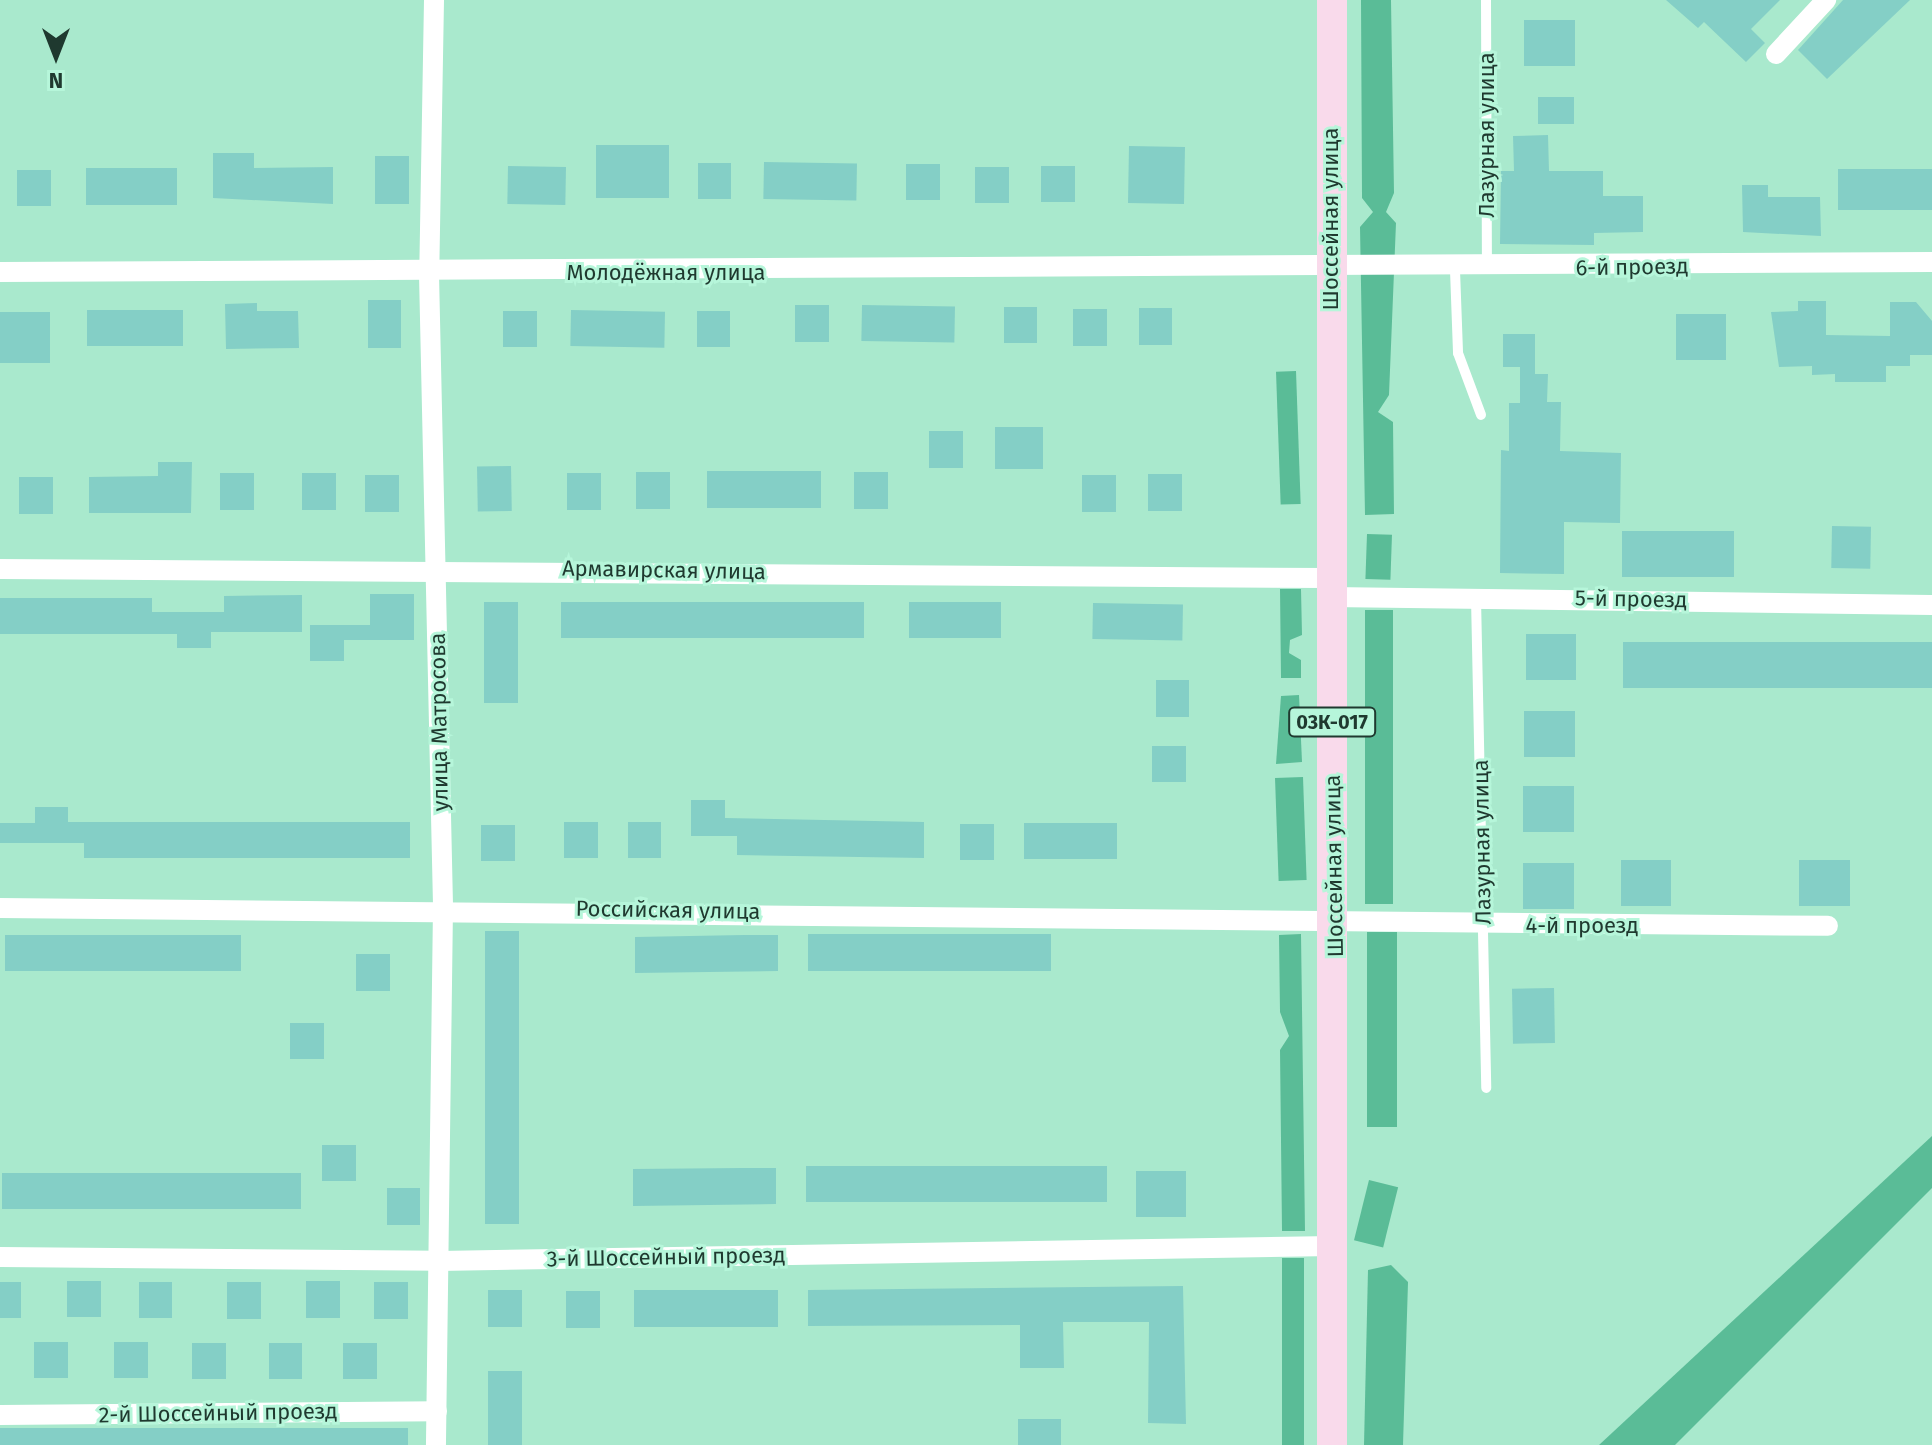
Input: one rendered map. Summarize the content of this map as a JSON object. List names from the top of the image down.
{
  "streets": {
    "main road": ["Шоссейная улица", "03К-017"],
    "street": [
      "6-й проезд",
      "Молодёжная улица",
      "Армавирская улица",
      "5-й проезд",
      "улица Матросова",
      "Российская улица",
      "4-й проезд",
      "3-й Шоссейный проезд",
      "2-й Шоссейный проезд"
    ],
    "lane": ["Лазурная улица"]
  },
  "crossings": [
    ["Лазурная улица", "6-й проезд"],
    ["Лазурная улица", "5-й проезд"],
    ["Лазурная улица", "4-й проезд"],
    ["Шоссейная улица", "6-й проезд"],
    ["Шоссейная улица", "Молодёжная улица"],
    ["Шоссейная улица", "Армавирская улица"],
    ["Шоссейная улица", "5-й проезд"],
    ["Шоссейная улица", "Российская улица"],
    ["Шоссейная улица", "4-й проезд"],
    ["Шоссейная улица", "3-й Шоссейный проезд"],
    ["6-й проезд", "Молодёжная улица"],
    ["Молодёжная улица", "улица Матросова"],
    ["Армавирская улица", "5-й проезд"],
    ["Армавирская улица", "улица Матросова"],
    ["улица Матросова", "Российская улица"],
    ["улица Матросова", "3-й Шоссейный проезд"],
    ["улица Матросова", "2-й Шоссейный проезд"],
    ["Российская улица", "4-й проезд"]
  ],
  "north": "bottom"
}
